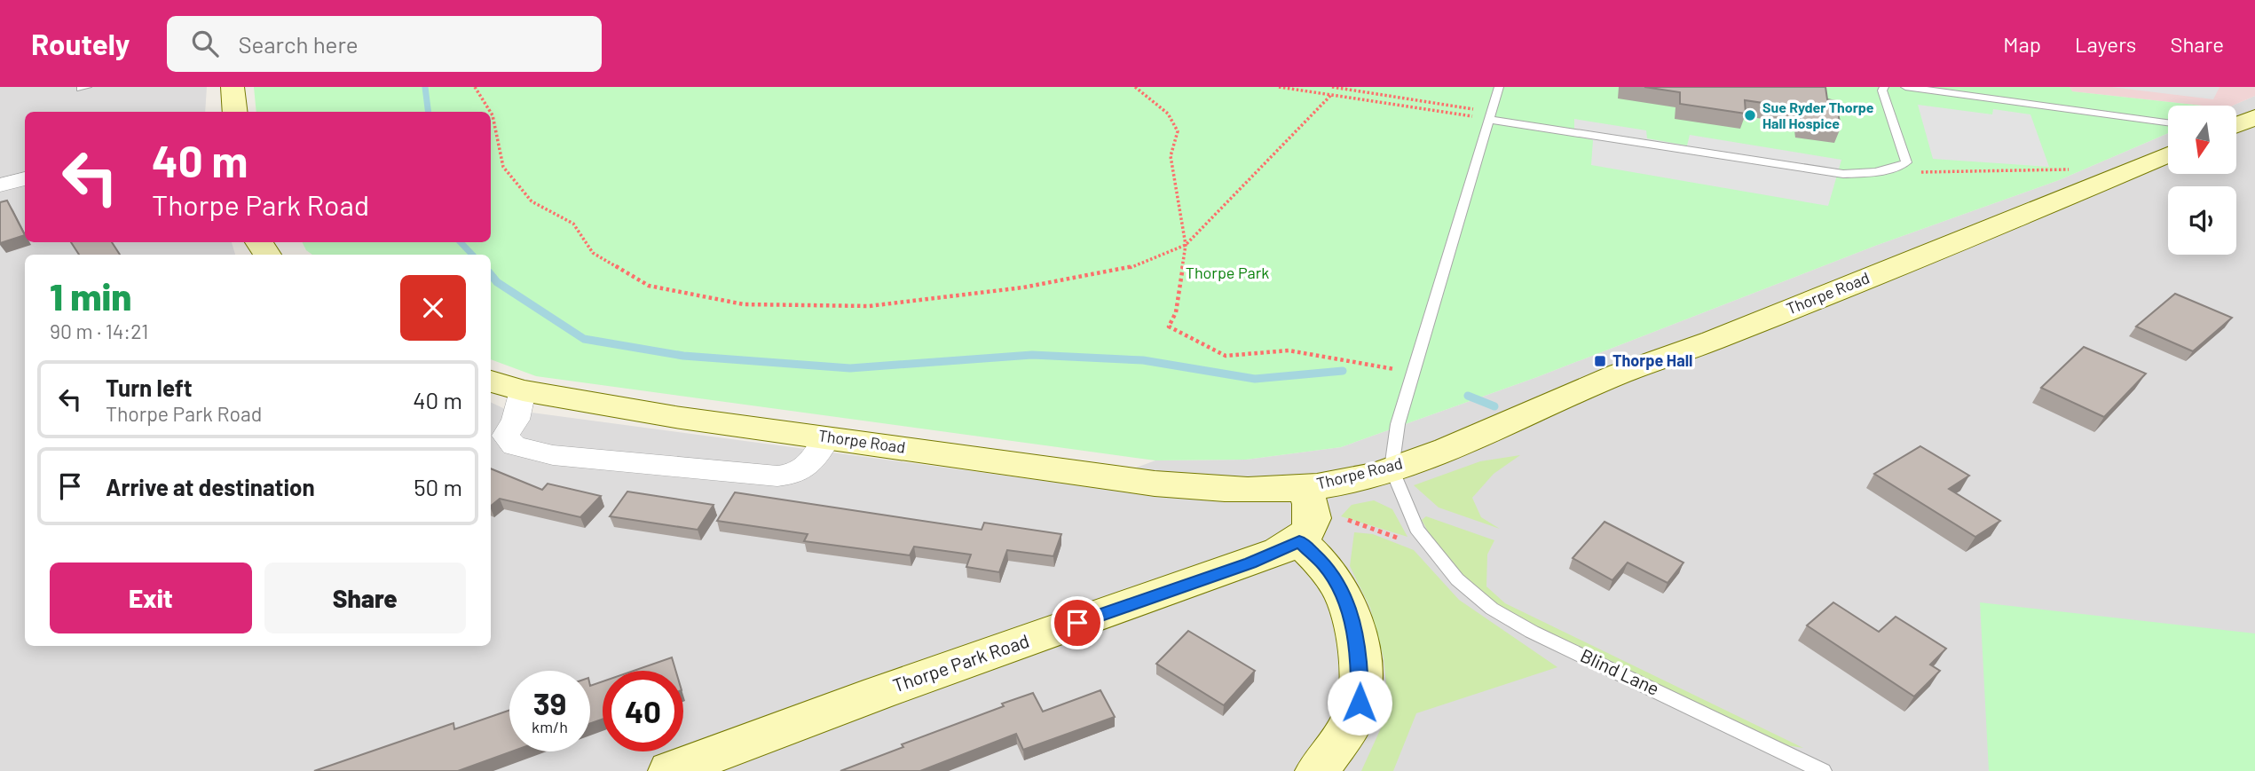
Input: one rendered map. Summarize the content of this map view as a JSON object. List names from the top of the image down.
{
  "streets": {
    "street": ["Thorpe Road", "Thorpe Park Road"],
    "lane": ["Blind Lane"]
  },
  "crossings": [
    ["Thorpe Road", "Blind Lane"]
  ],
  "parks": ["Thorpe Park"],
  "places": {
    "other": ["Sue Ryder Thorpe Hall Hospice"],
    "transit": ["Thorpe Hall"]
  },
  "north": "bottom",
  "page": {
    "header": "Routely",
    "search": "Search here",
    "nav": ["Map", "Layers", "Share"],
    "turn": ["40 m", "Thorpe Park Road"],
    "heading": ["1 min", "90 m · 14:21"],
    "list": [
      {
        "name": "Turn left",
        "note": "Thorpe Park Road",
        "value": "40 m"
      },
      {
        "name": "Arrive at destination",
        "value": "50 m"
      }
    ],
    "buttons": ["Exit", "Share"],
    "speed": "39 km/h",
    "limit": "40"
  }
}
